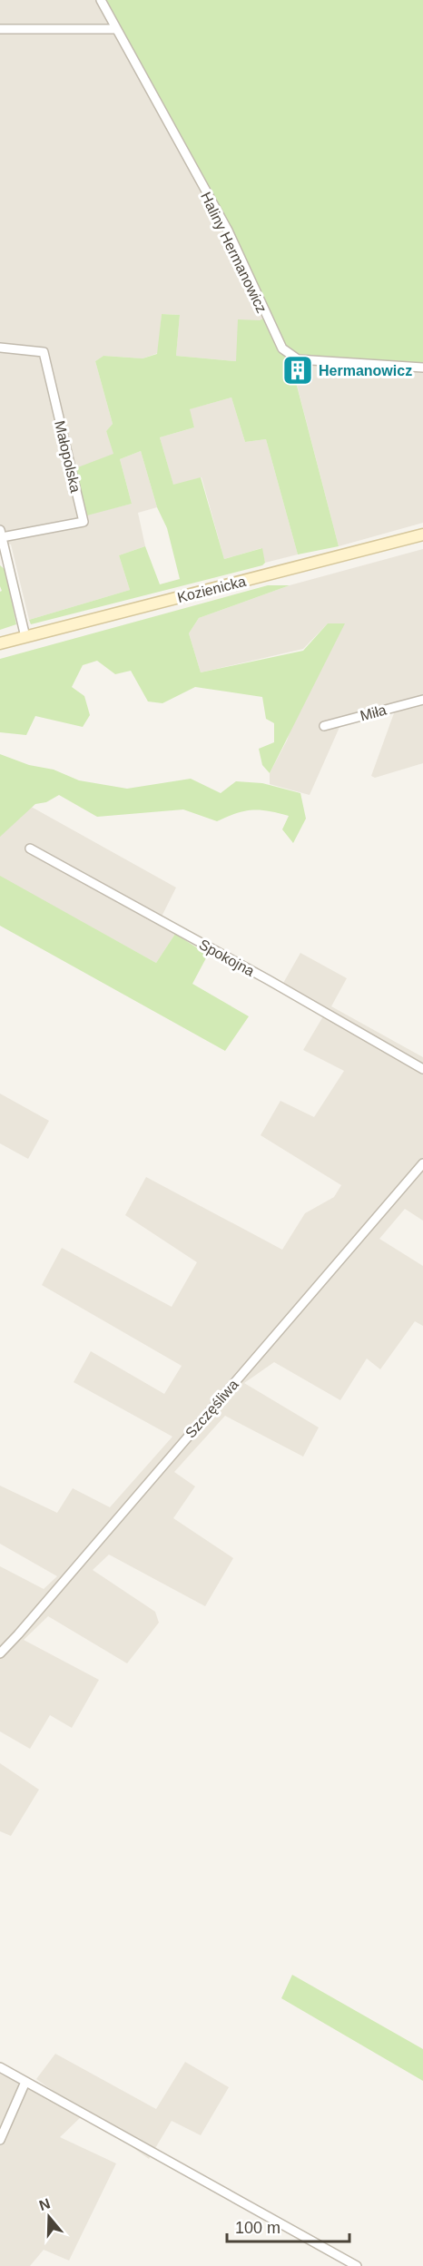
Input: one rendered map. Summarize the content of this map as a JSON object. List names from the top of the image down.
{
  "streets": {
    "main road": ["Kozienicka"],
    "street": [
      "Haliny Hermanowicz",
      "Małopolska",
      "Miła",
      "Spokojna",
      "Szczęśliwa"
    ]
  },
  "places": {
    "building": ["Hermanowicz"]
  },
  "scale_bar": "100 m",
  "north": "top"
}
